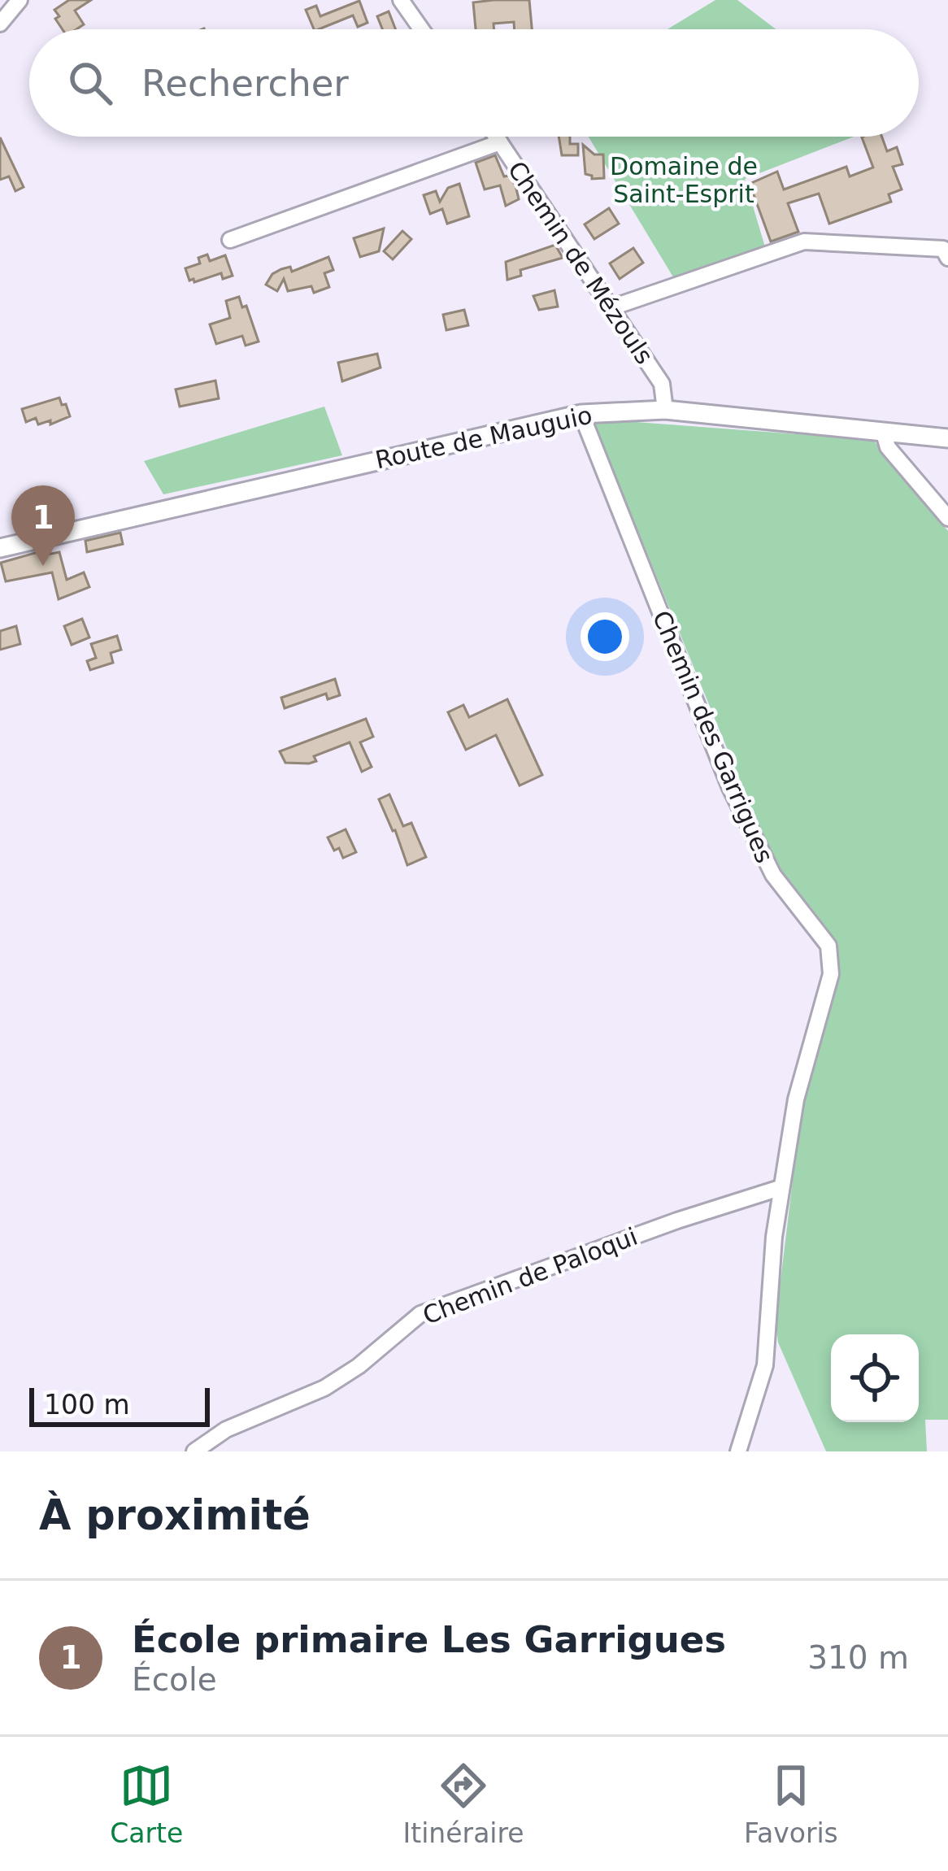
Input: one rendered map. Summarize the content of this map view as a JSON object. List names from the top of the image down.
{
  "streets": {
    "street": [
      "Chemin de Mézouls",
      "Route de Mauguio",
      "Chemin des Garrigues",
      "Chemin de Paloqui"
    ]
  },
  "crossings": [
    ["Chemin de Mézouls", "Route de Mauguio"],
    ["Route de Mauguio", "Chemin des Garrigues"],
    ["Chemin des Garrigues", "Chemin de Paloqui"]
  ],
  "parks": ["Domaine de Saint-Esprit"],
  "scale_bar": "100 m",
  "page": {
    "search": "Rechercher",
    "pins": "1",
    "scale": "100 m",
    "heading": "À proximité",
    "list": [
      {
        "mark": "1",
        "name": "École primaire Les Garrigues",
        "note": "École",
        "value": "310 m"
      }
    ],
    "nav": ["Carte", "Itinéraire", "Favoris"]
  }
}
